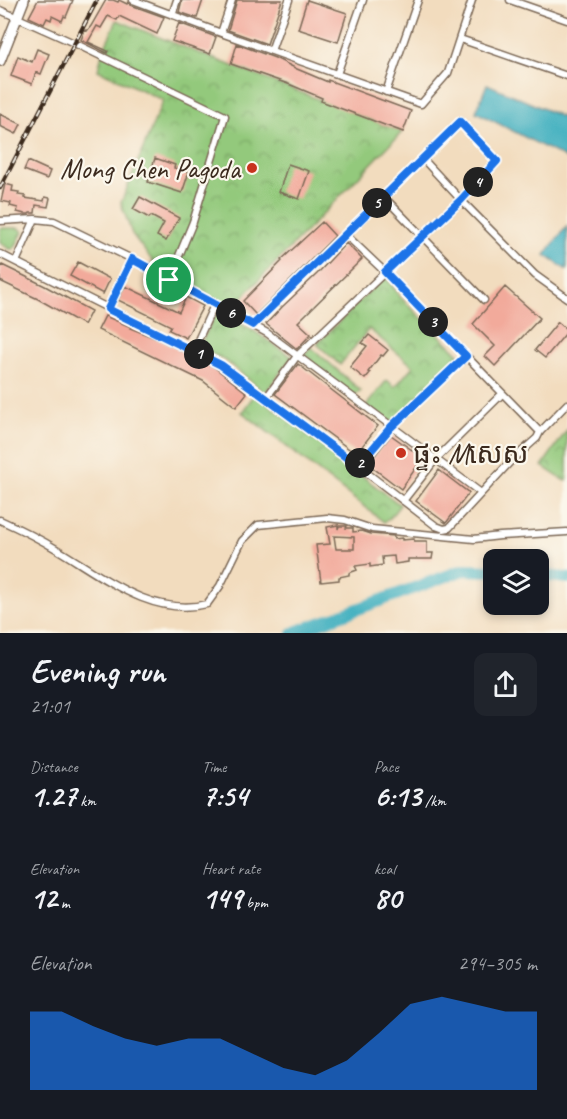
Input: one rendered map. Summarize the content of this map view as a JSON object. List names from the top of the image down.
{
  "places": ["Mong Chen Pagoda", "ផ្ទះ Mសេស"],
  "page": {
    "pins": [
      "4",
      "5",
      "6",
      "3",
      "1",
      "2"
    ],
    "heading": ["Evening run", "21:01"],
    "stats": [
      ["Distance", "1.27 km"],
      ["Time", "7:54"],
      ["Pace", "6:13 /km"],
      ["Elevation", "12 m"],
      ["Heart rate", "149 bpm"],
      ["kcal", "80"]
    ],
    "chart": ["Elevation", "294–305 m"]
  }
}
